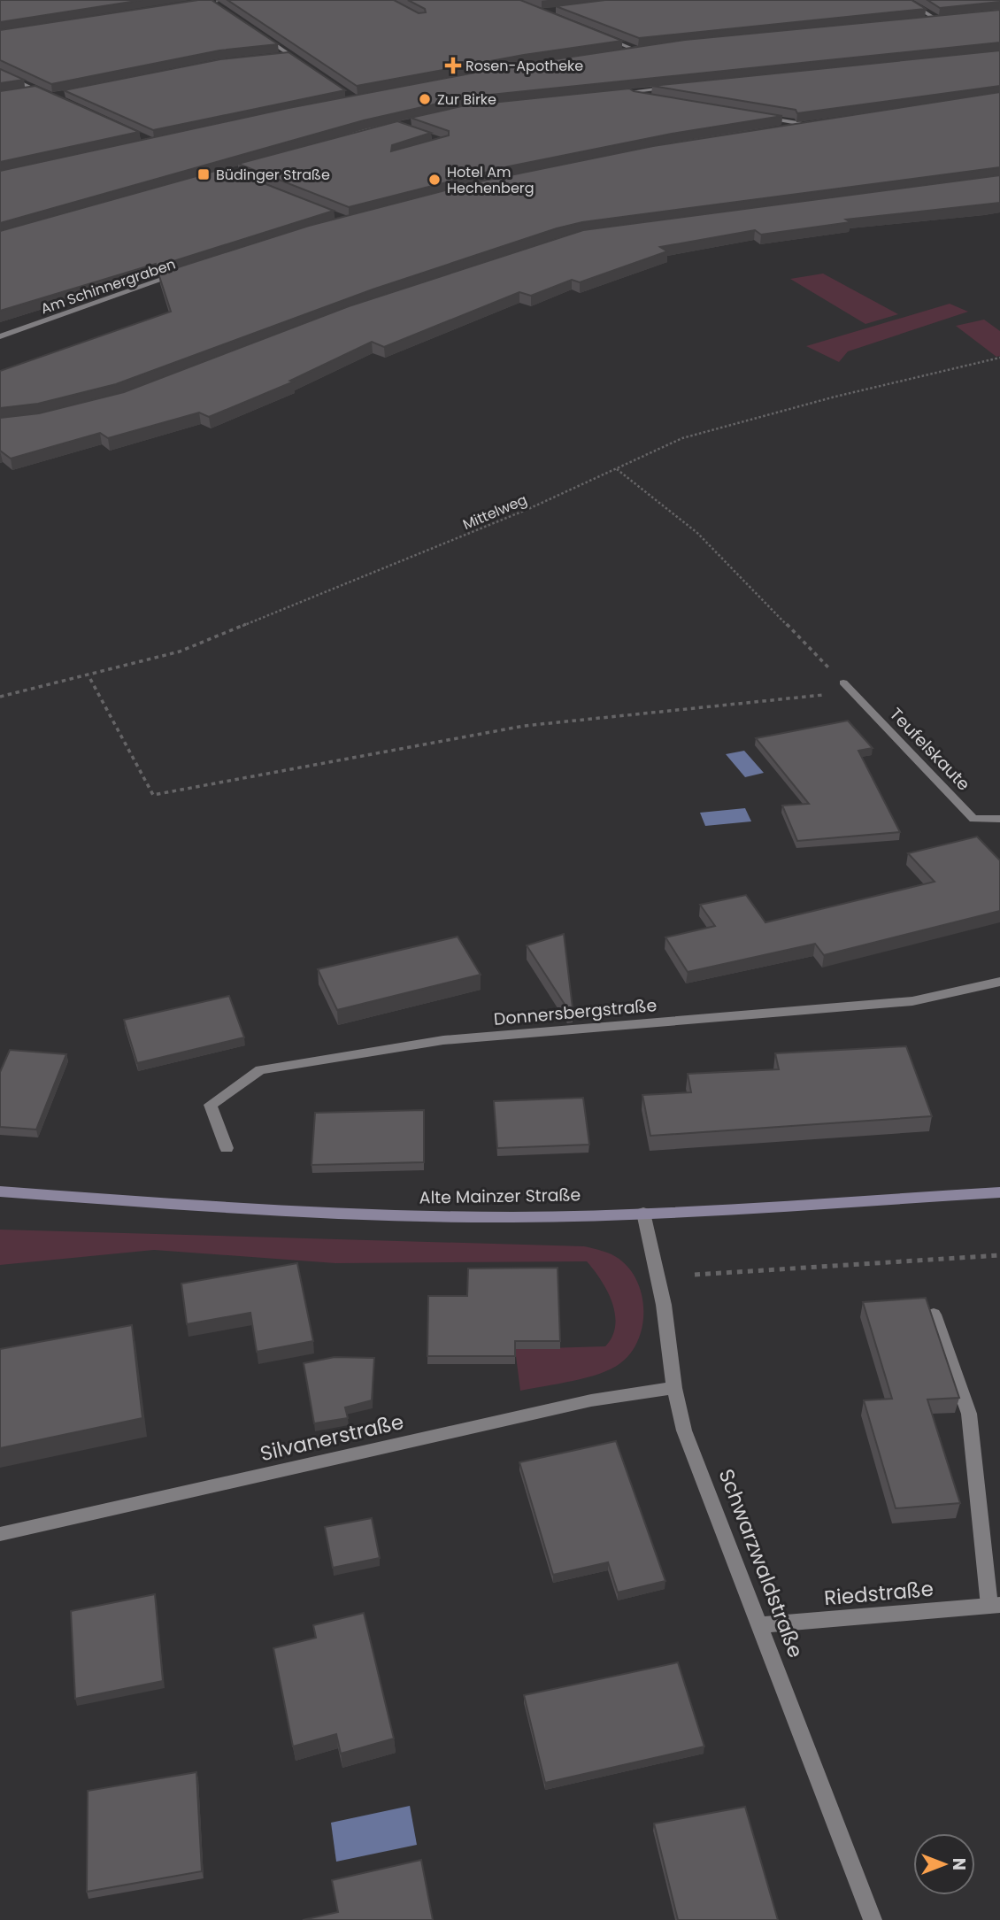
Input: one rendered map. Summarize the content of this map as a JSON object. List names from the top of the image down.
{
  "streets": {
    "street": [
      "Am Schinnergraben",
      "Teufelskaute",
      "Donnersbergstraße",
      "Alte Mainzer Straße",
      "Silvanerstraße",
      "Schwarzwaldstraße",
      "Riedstraße"
    ],
    "path": ["Mittelweg"]
  },
  "crossings": [
    ["Alte Mainzer Straße", "Schwarzwaldstraße"],
    ["Silvanerstraße", "Schwarzwaldstraße"],
    ["Schwarzwaldstraße", "Riedstraße"]
  ],
  "places": {
    "health": ["Rosen-Apotheke"],
    "other": ["Zur Birke", "Hotel Am Hechenberg"],
    "transit": ["Büdinger Straße"]
  },
  "north": "right"
}
